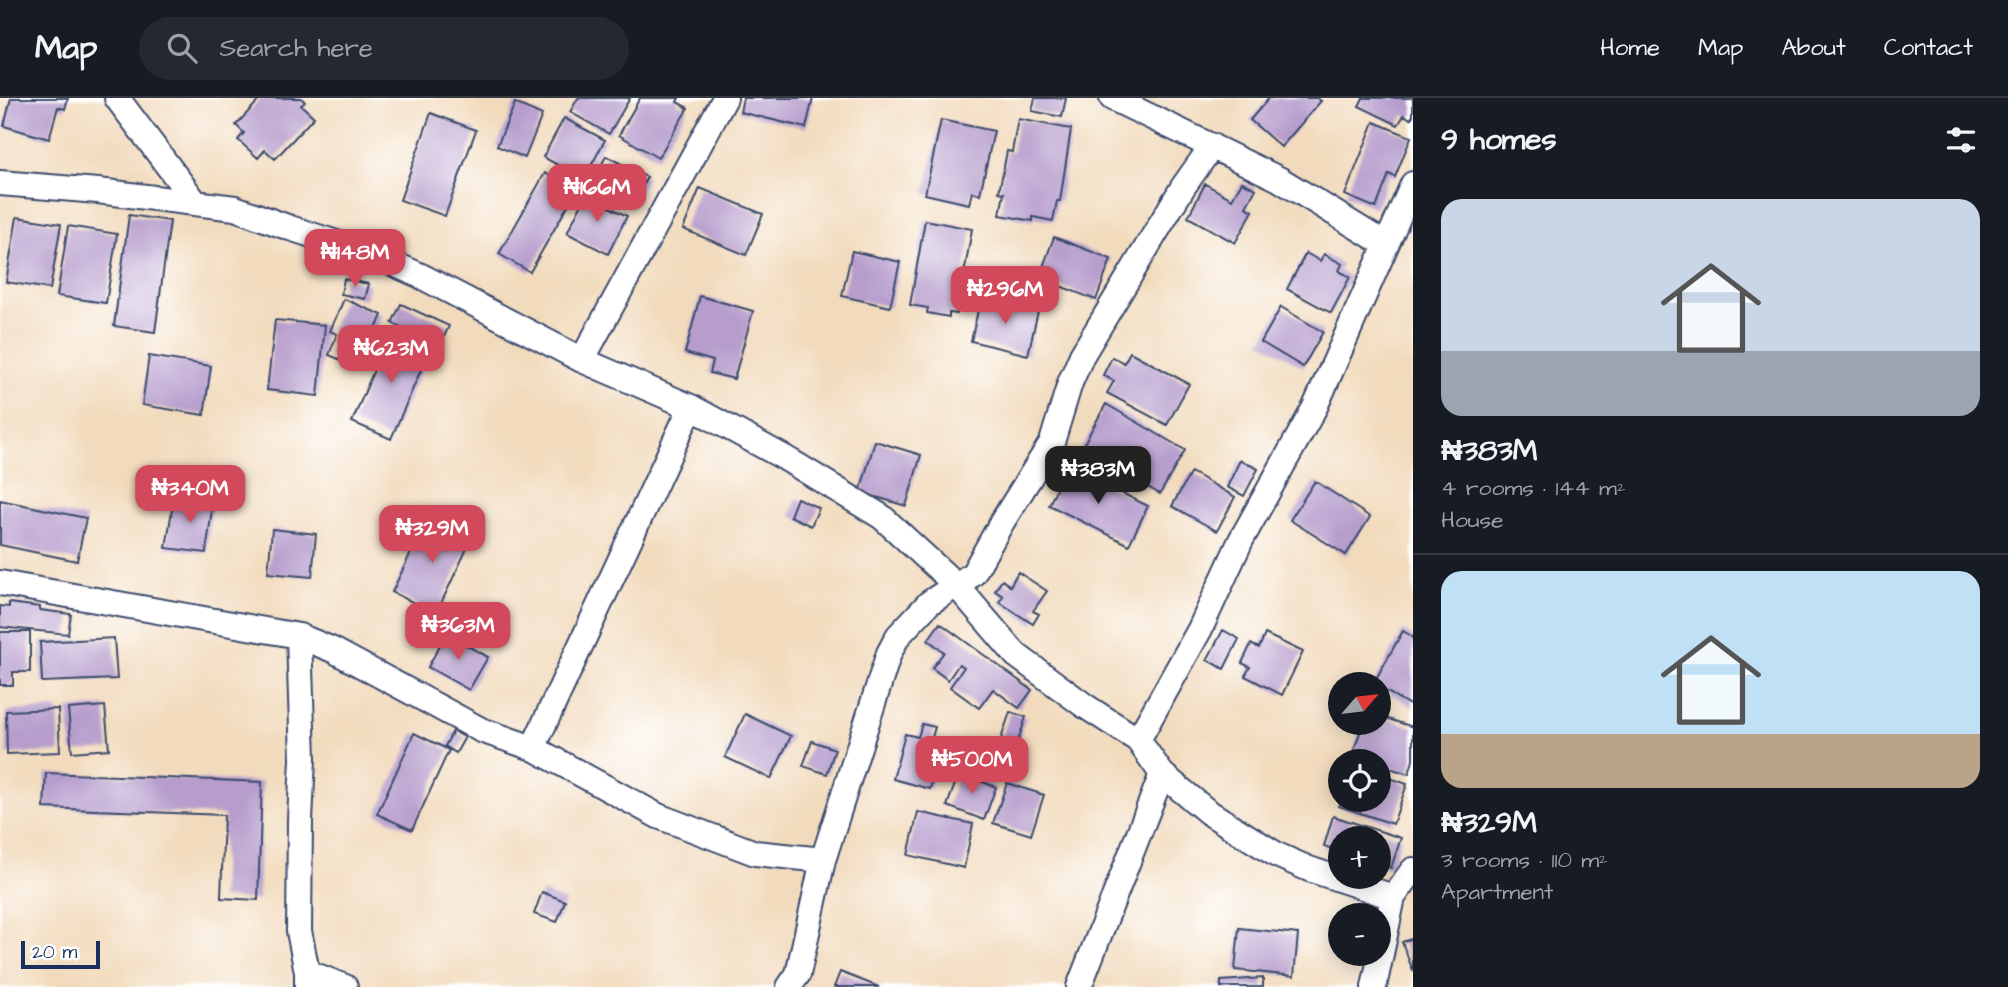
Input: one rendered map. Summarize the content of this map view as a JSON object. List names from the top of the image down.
{
  "scale_bar": "20 m",
  "north": "top right",
  "page": {
    "header": "Map",
    "search": "Search here",
    "nav": [
      "Home",
      "Map",
      "About",
      "Contact"
    ],
    "heading": "9 homes",
    "price": [
      "₦166M",
      "₦148M",
      "₦296M",
      "₦623M",
      "₦383M",
      "₦340M",
      "₦329M",
      "₦363M",
      "₦500M"
    ],
    "list": [
      {
        "name": "₦383M",
        "note": "4 rooms · 144 m² · House"
      },
      {
        "name": "₦329M",
        "note": "3 rooms · 110 m² · Apartment"
      }
    ],
    "map_buttons": ["+", "−"],
    "scale": "20 m"
  }
}
